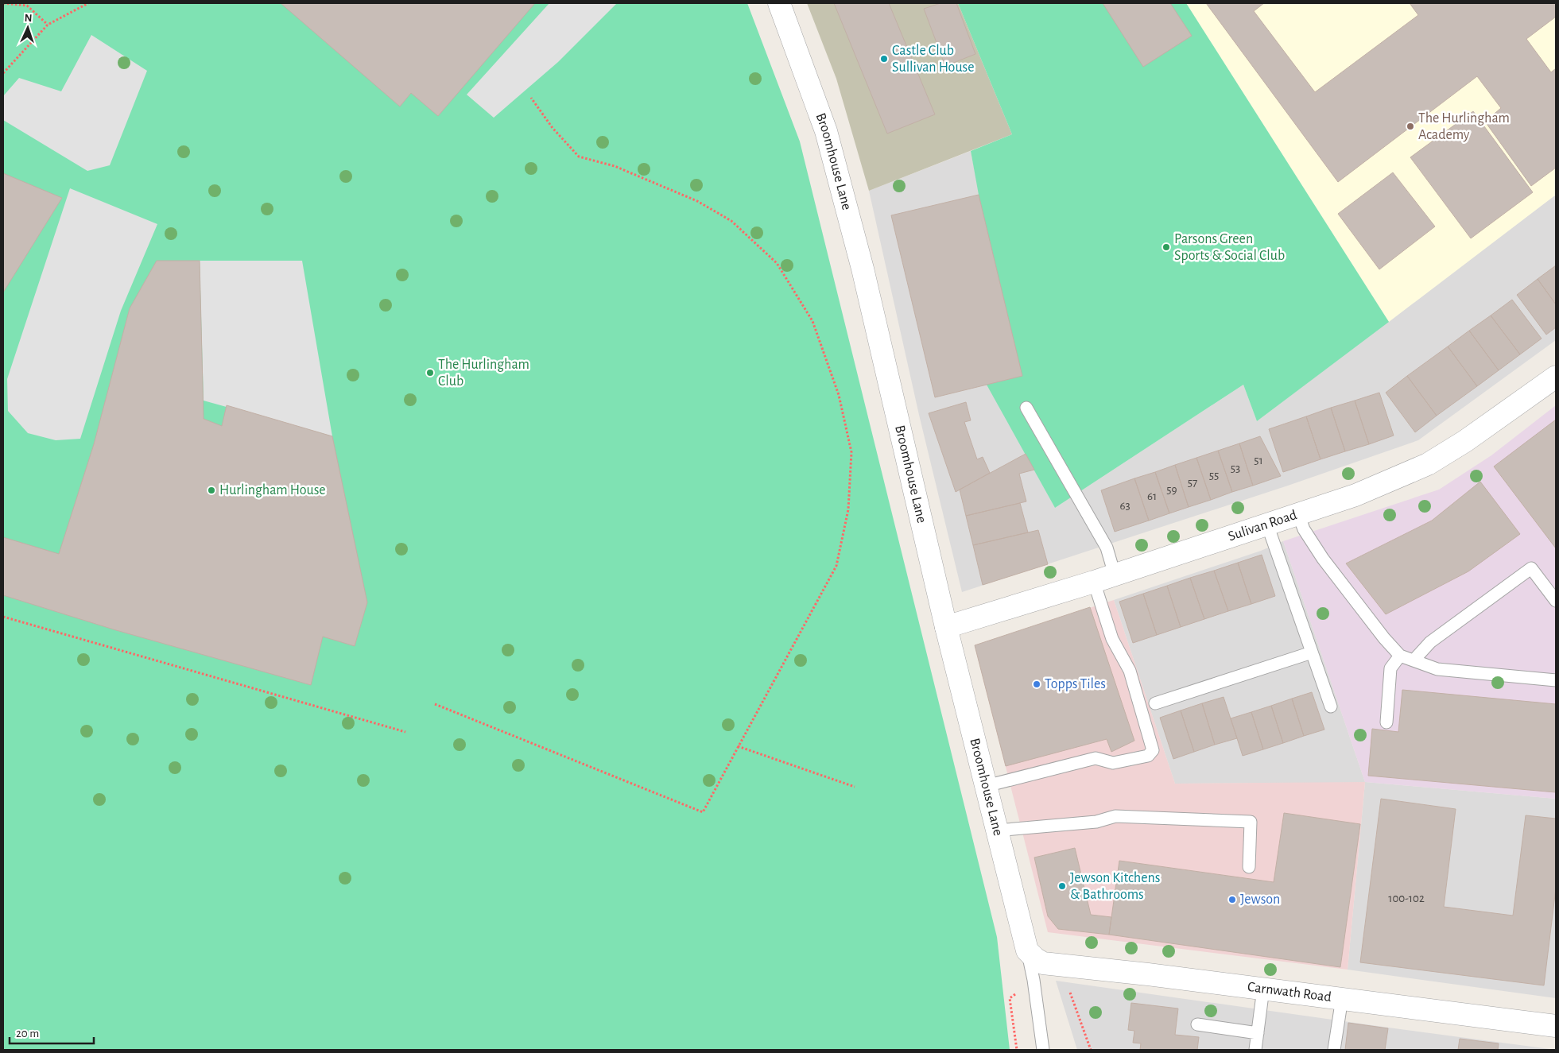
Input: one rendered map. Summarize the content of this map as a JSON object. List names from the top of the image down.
{
  "streets": {
    "street": ["Broomhouse Lane", "Sulivan Road", "Carnwath Road"]
  },
  "crossings": [
    ["Broomhouse Lane", "Sulivan Road"],
    ["Broomhouse Lane", "Carnwath Road"]
  ],
  "places": [
    "Castle Club Sullivan House",
    "The Hurlingham Academy",
    "Parsons Green Sports & Social Club",
    "The Hurlingham Club",
    "Hurlingham House",
    "Topps Tiles",
    "Jewson Kitchens & Bathrooms",
    "Jewson"
  ],
  "house_numbers": [
    "51",
    "53",
    "55",
    "57",
    "59",
    "61",
    "63",
    "100-102"
  ],
  "scale_bar": "20 m",
  "north": "top"
}
